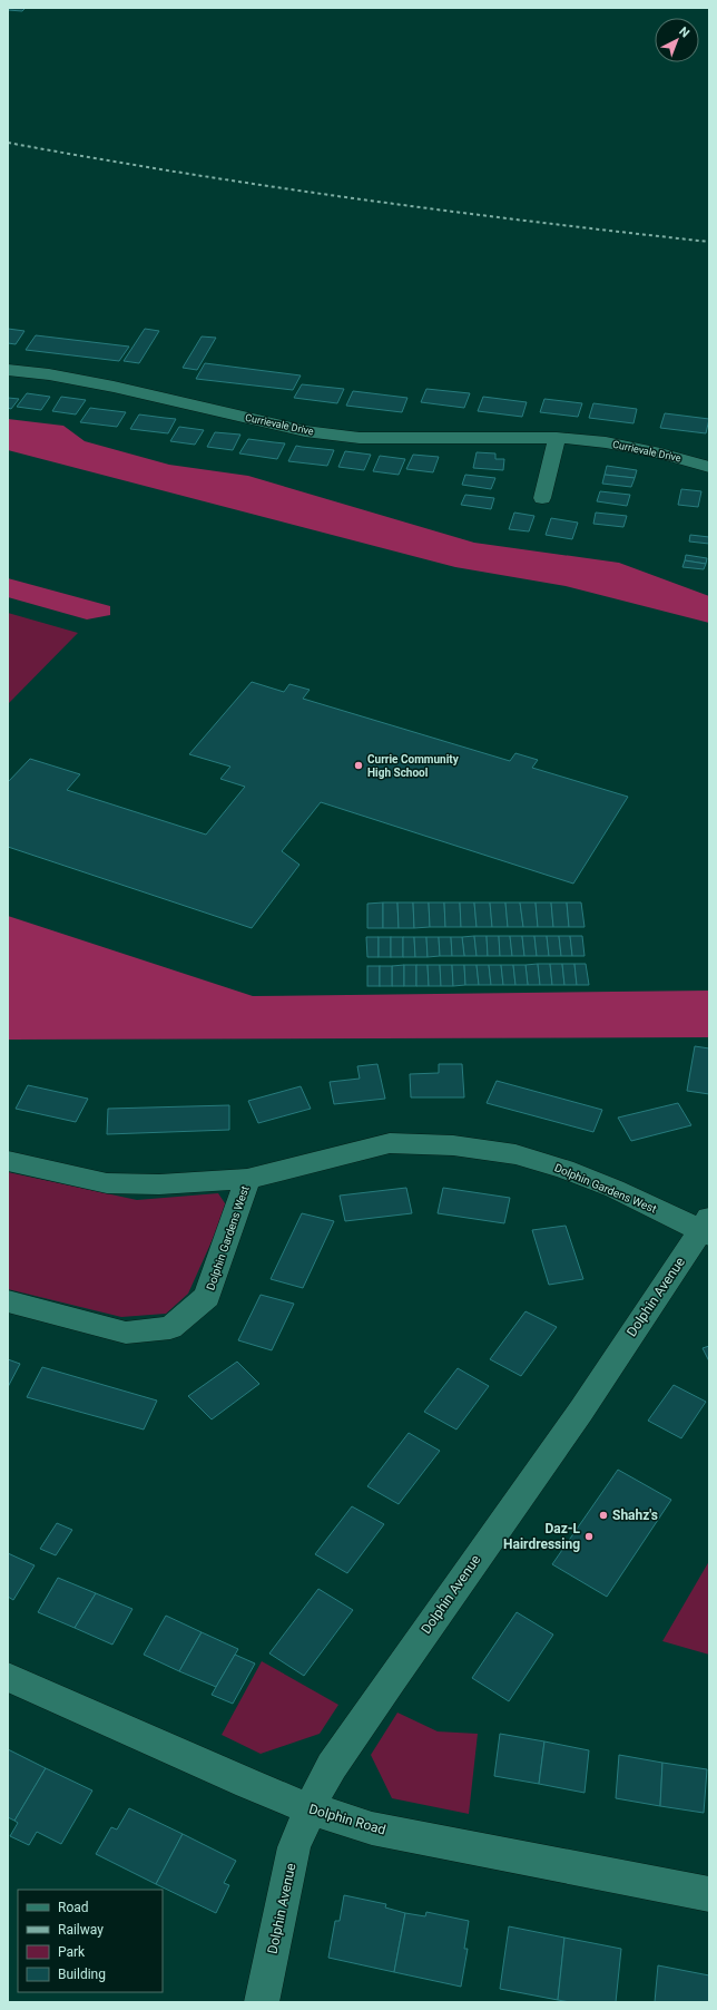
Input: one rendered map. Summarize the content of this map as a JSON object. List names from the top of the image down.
{
  "streets": {
    "street": [
      "Currievale Drive",
      "Dolphin Gardens West",
      "Dolphin Avenue",
      "Dolphin Road"
    ]
  },
  "crossings": [
    ["Dolphin Gardens West", "Dolphin Avenue"],
    ["Dolphin Avenue", "Dolphin Road"]
  ],
  "places": ["Currie Community High School", "Shahz's", "Daz-L Hairdressing"],
  "legend": [
    "Road",
    "Railway",
    "Park",
    "Building"
  ],
  "north": "top right"
}
